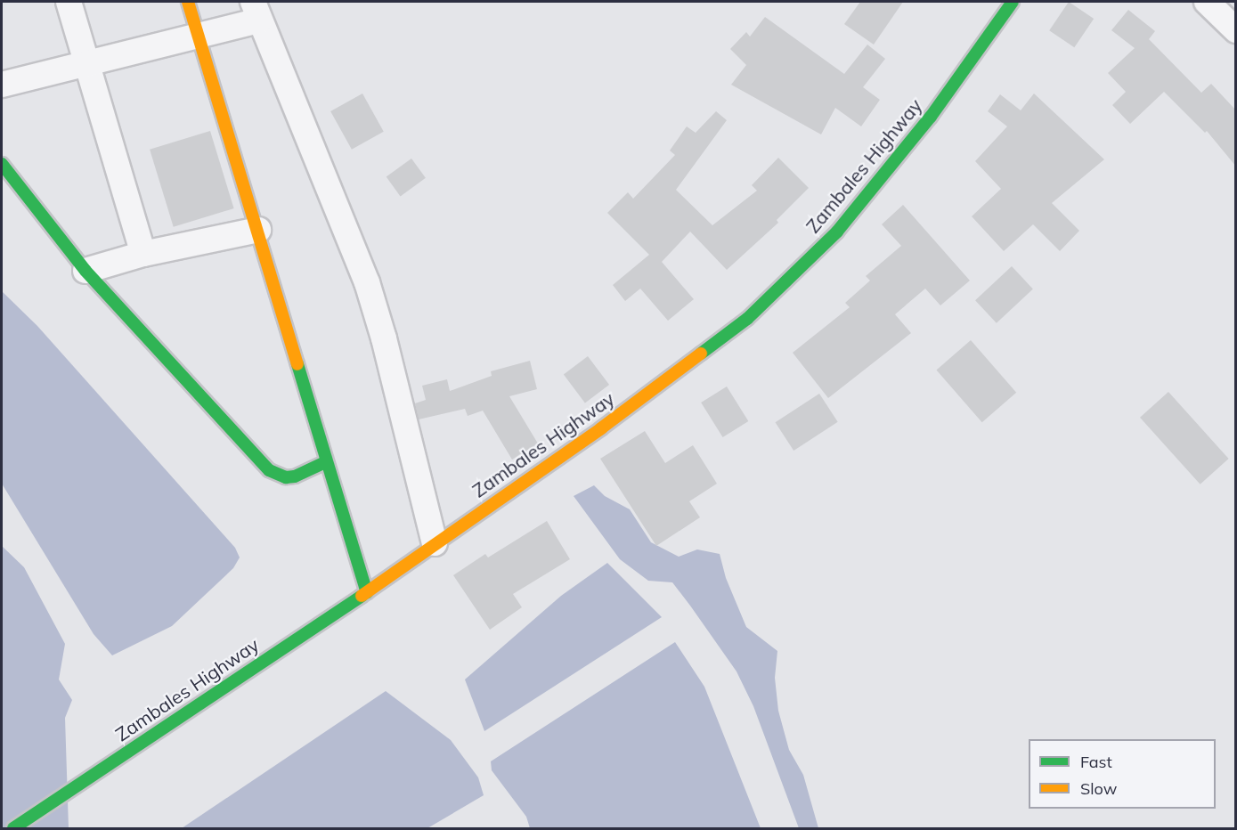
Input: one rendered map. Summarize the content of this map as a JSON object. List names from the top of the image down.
{
  "streets": {
    "main road": ["Zambales Highway"]
  },
  "legend": ["Fast", "Slow"]
}
